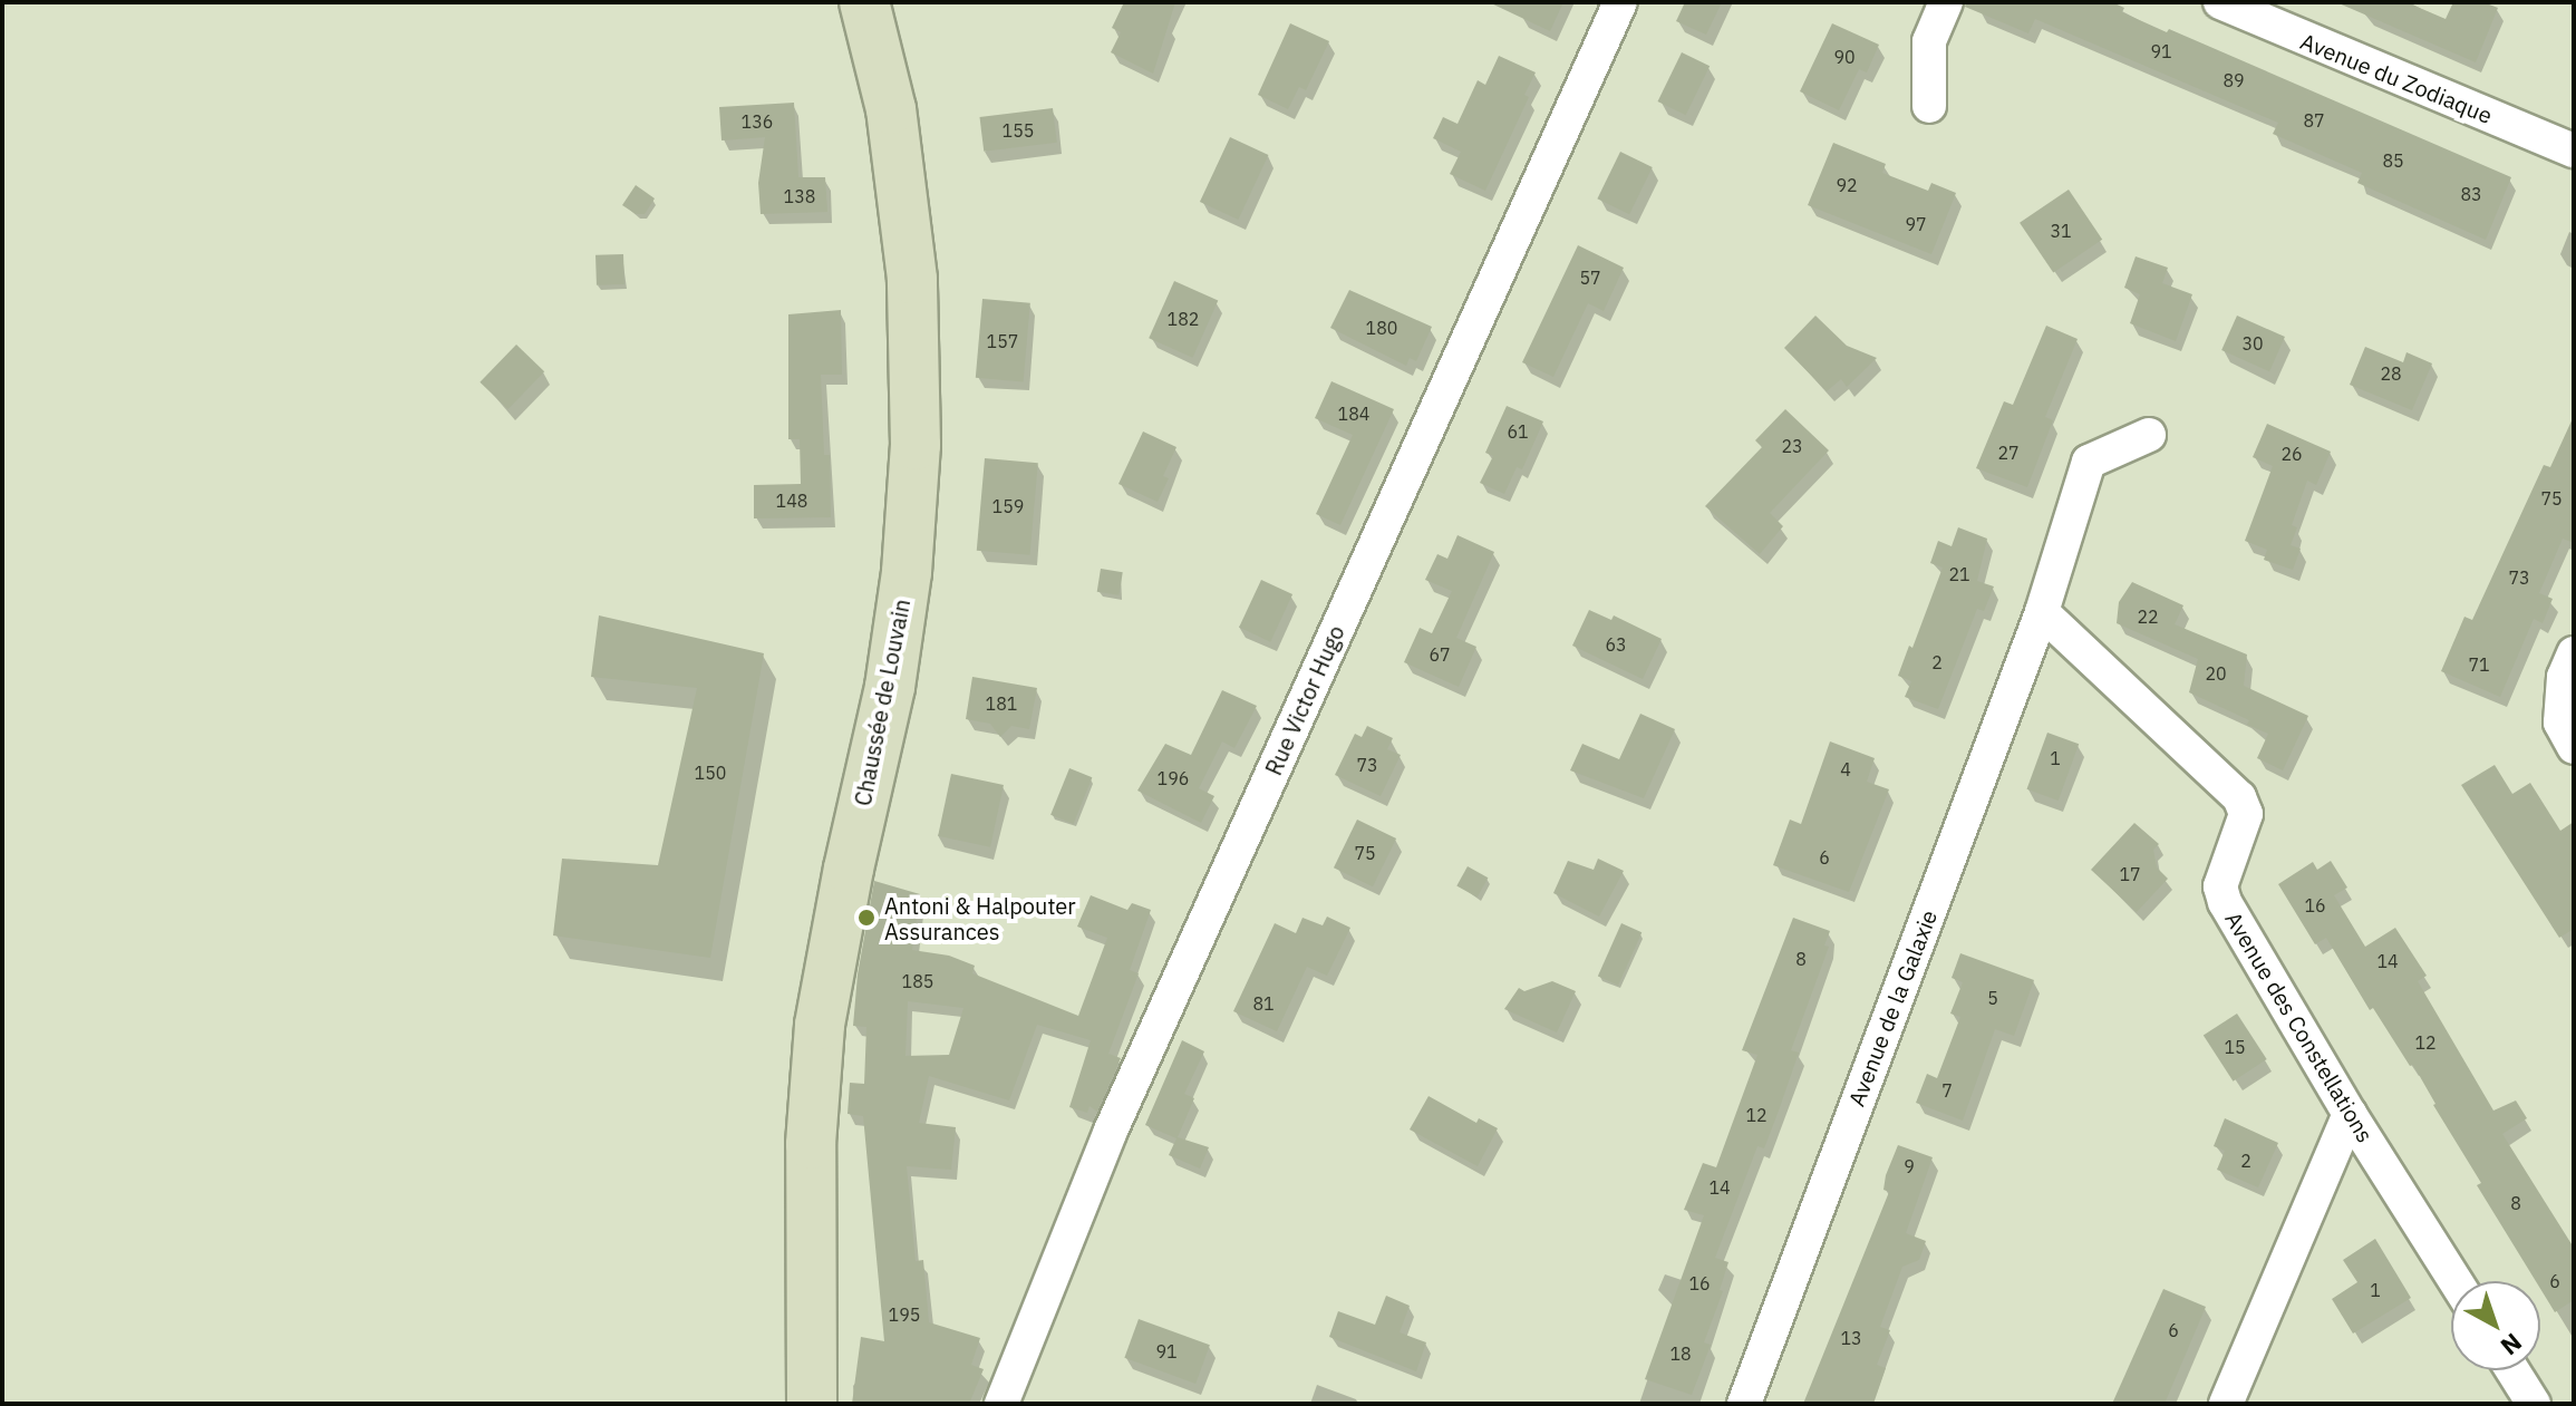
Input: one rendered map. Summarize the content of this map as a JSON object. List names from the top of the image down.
{
  "streets": {
    "main road": ["Chaussée de Louvain"],
    "street": [
      "Avenue du Zodiaque",
      "Rue Victor Hugo",
      "Avenue de la Galaxie",
      "Avenue des Constellations"
    ]
  },
  "crossings": [
    ["Avenue de la Galaxie", "Avenue des Constellations"]
  ],
  "places": ["Antoni & Halpouter Assurances"],
  "house_numbers": [
    "91",
    "90",
    "89",
    "87",
    "136",
    "155",
    "85",
    "92",
    "83",
    "138",
    "97",
    "31",
    "57",
    "182",
    "180",
    "157",
    "30",
    "28",
    "184",
    "61",
    "23",
    "27",
    "26",
    "75",
    "148",
    "159",
    "21",
    "73",
    "22",
    "63",
    "67",
    "2",
    "71",
    "20",
    "181",
    "1",
    "73",
    "4",
    "150",
    "196",
    "75",
    "6",
    "17",
    "16",
    "8",
    "14",
    "185",
    "5",
    "81",
    "12",
    "15",
    "7",
    "12",
    "2",
    "9",
    "14",
    "8",
    "6",
    "16",
    "1",
    "195",
    "6",
    "13",
    "91",
    "18"
  ],
  "north": "bottom right"
}
